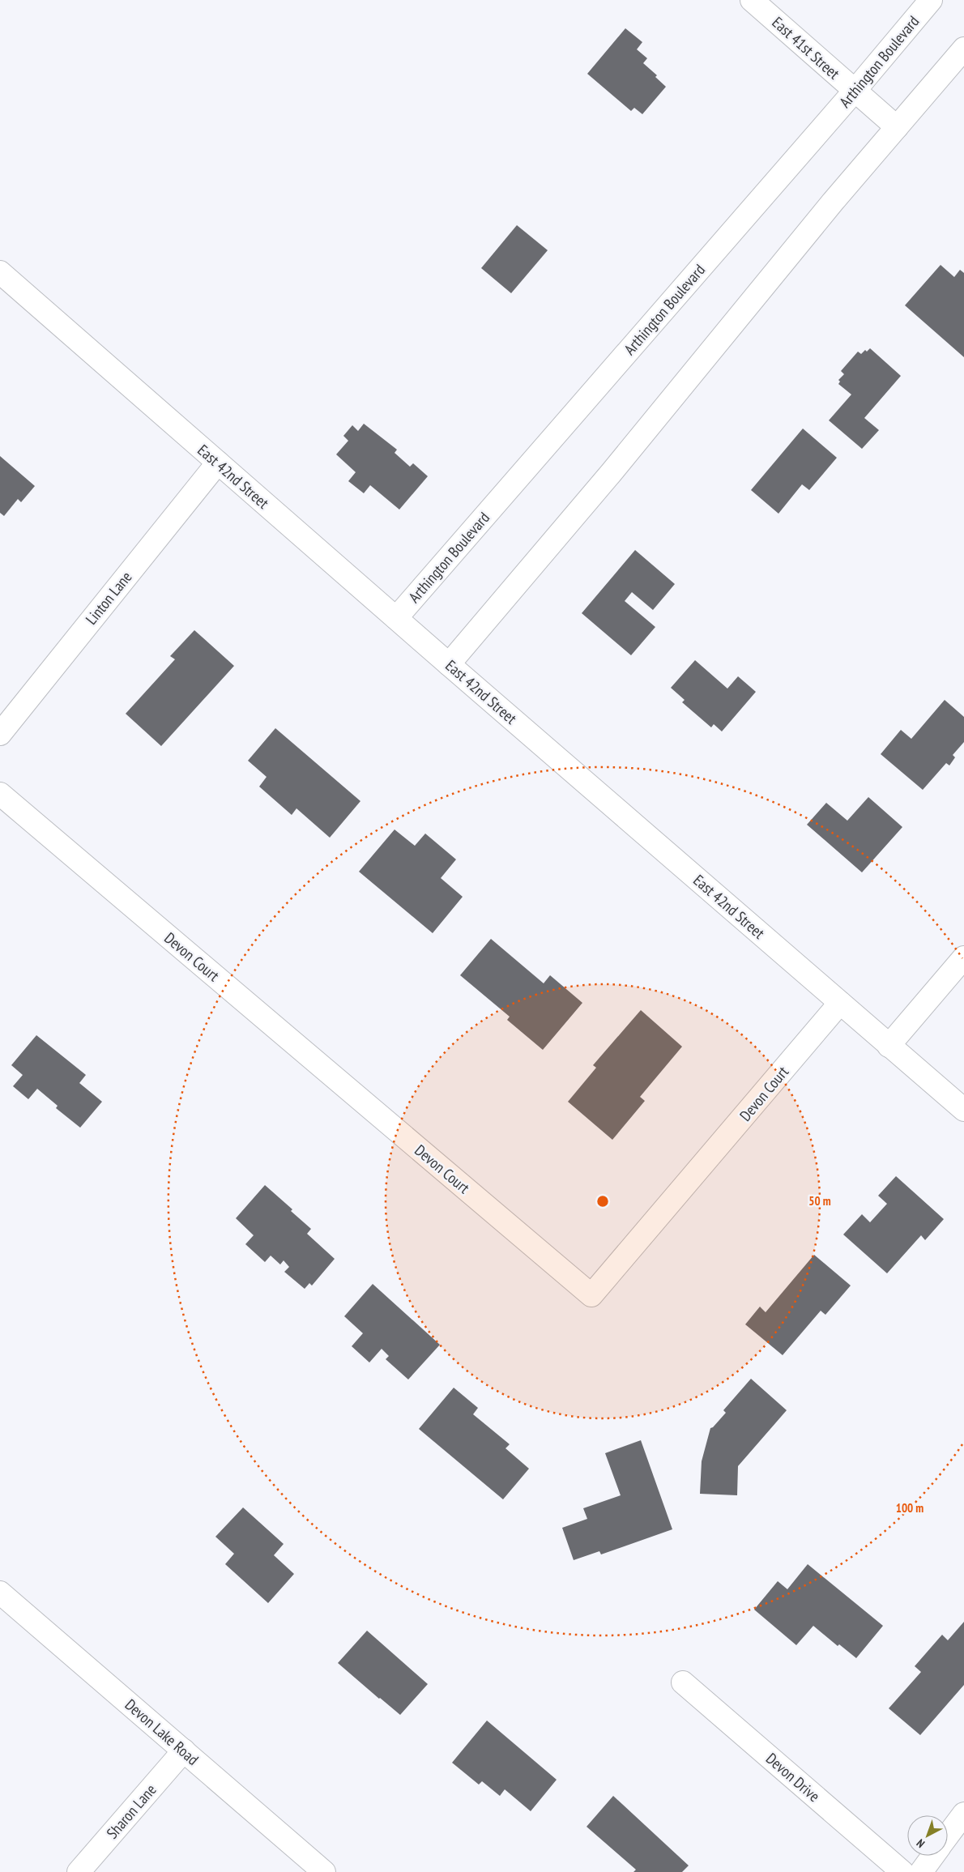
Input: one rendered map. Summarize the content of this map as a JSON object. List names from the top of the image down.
{
  "streets": {
    "street": [
      "East 41st Street",
      "Arthington Boulevard",
      "East 42nd Street",
      "Linton Lane",
      "Devon Court",
      "Devon Lake Road",
      "Devon Drive",
      "Sharon Lane"
    ]
  },
  "crossings": [
    ["East 41st Street", "Arthington Boulevard"],
    ["Arthington Boulevard", "East 42nd Street"],
    ["East 42nd Street", "Linton Lane"],
    ["East 42nd Street", "Devon Court"],
    ["Devon Lake Road", "Sharon Lane"]
  ],
  "north": "bottom left",
  "rings": ["50 m", "100 m"]
}
